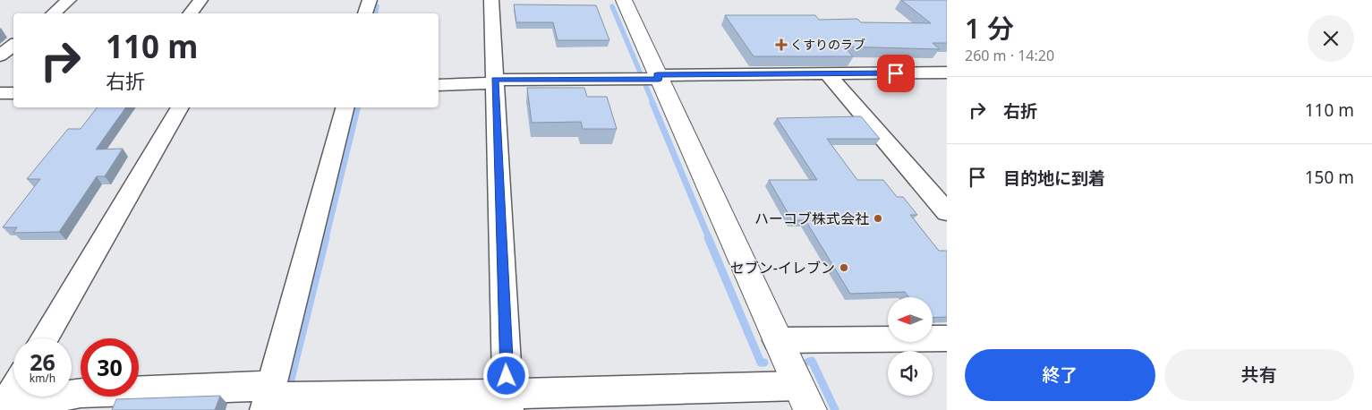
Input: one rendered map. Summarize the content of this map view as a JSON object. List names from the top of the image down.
{
  "places": {
    "health": ["くすりのラブ"],
    "other": ["ハーコブ株式会社", "セブン-イレブン"]
  },
  "north": "left",
  "page": {
    "heading": ["1 分", "260 m · 14:20"],
    "turn": ["110 m", "右折"],
    "list": [
      {
        "name": "右折",
        "value": "110 m"
      },
      {
        "name": "目的地に到着",
        "value": "150 m"
      }
    ],
    "speed": "26 km/h",
    "limit": "30",
    "buttons": ["終了", "共有"]
  }
}
